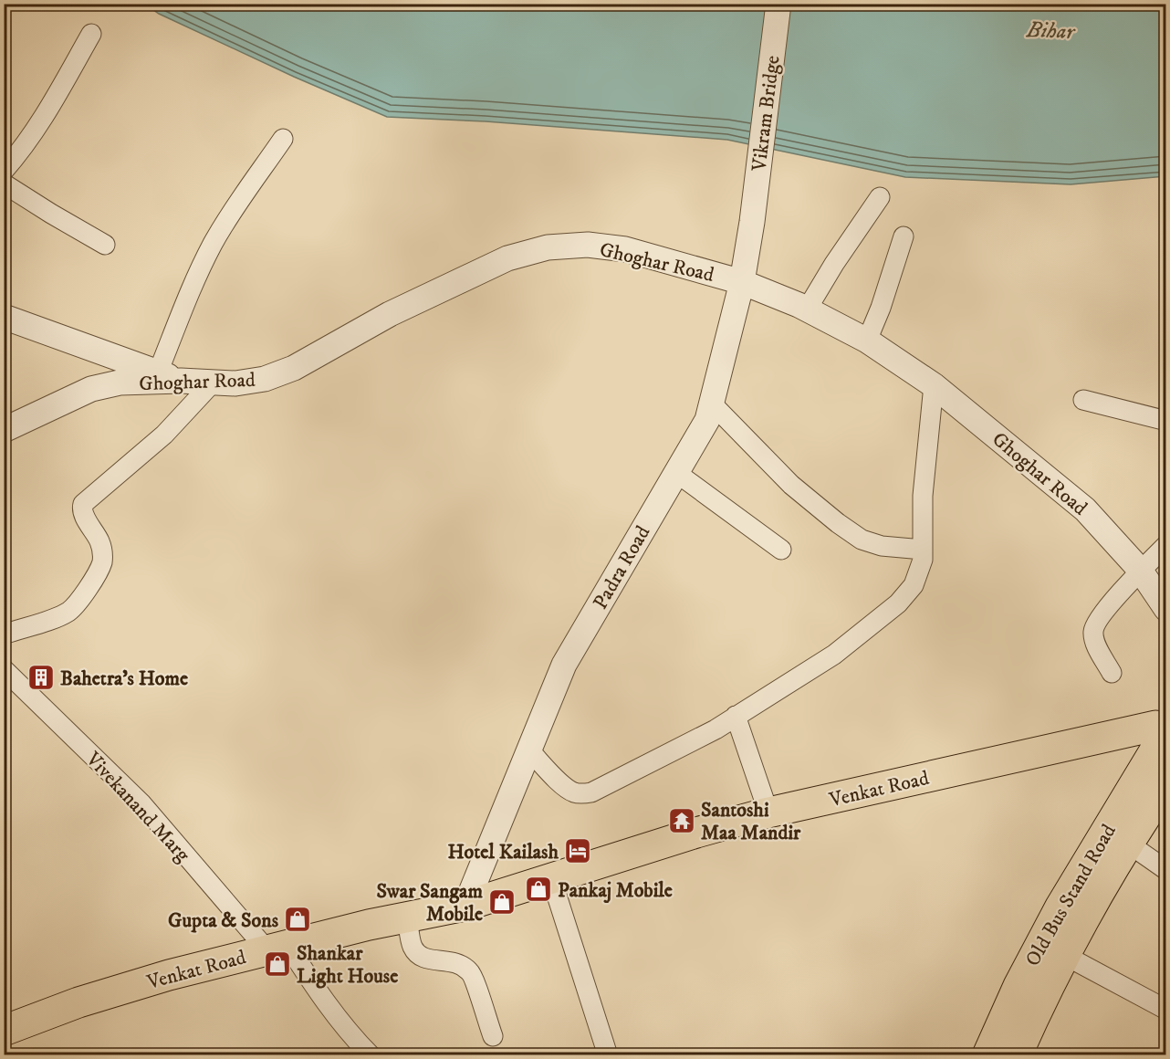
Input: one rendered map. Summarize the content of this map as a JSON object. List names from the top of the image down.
{
  "streets": {
    "main road": ["Venkat Road", "Old Bus Stand Road"],
    "street": [
      "Vikram Bridge",
      "Ghoghar Road",
      "Padra Road",
      "Vivekanand Marg"
    ]
  },
  "crossings": [
    ["Vikram Bridge", "Padra Road"],
    ["Ghoghar Road", "Padra Road"],
    ["Padra Road", "Venkat Road"],
    ["Venkat Road", "Vivekanand Marg"],
    ["Venkat Road", "Old Bus Stand Road"]
  ],
  "water": ["Bihar"],
  "places": {
    "building": ["Bahetra's Home"],
    "temple": ["Santoshi Maa Mandir"],
    "hotel": ["Hotel Kailash"],
    "shop": [
      "Pankaj Mobile",
      "Swar Sangam Mobile",
      "Gupta & Sons",
      "Shankar Light House"
    ]
  }
}
